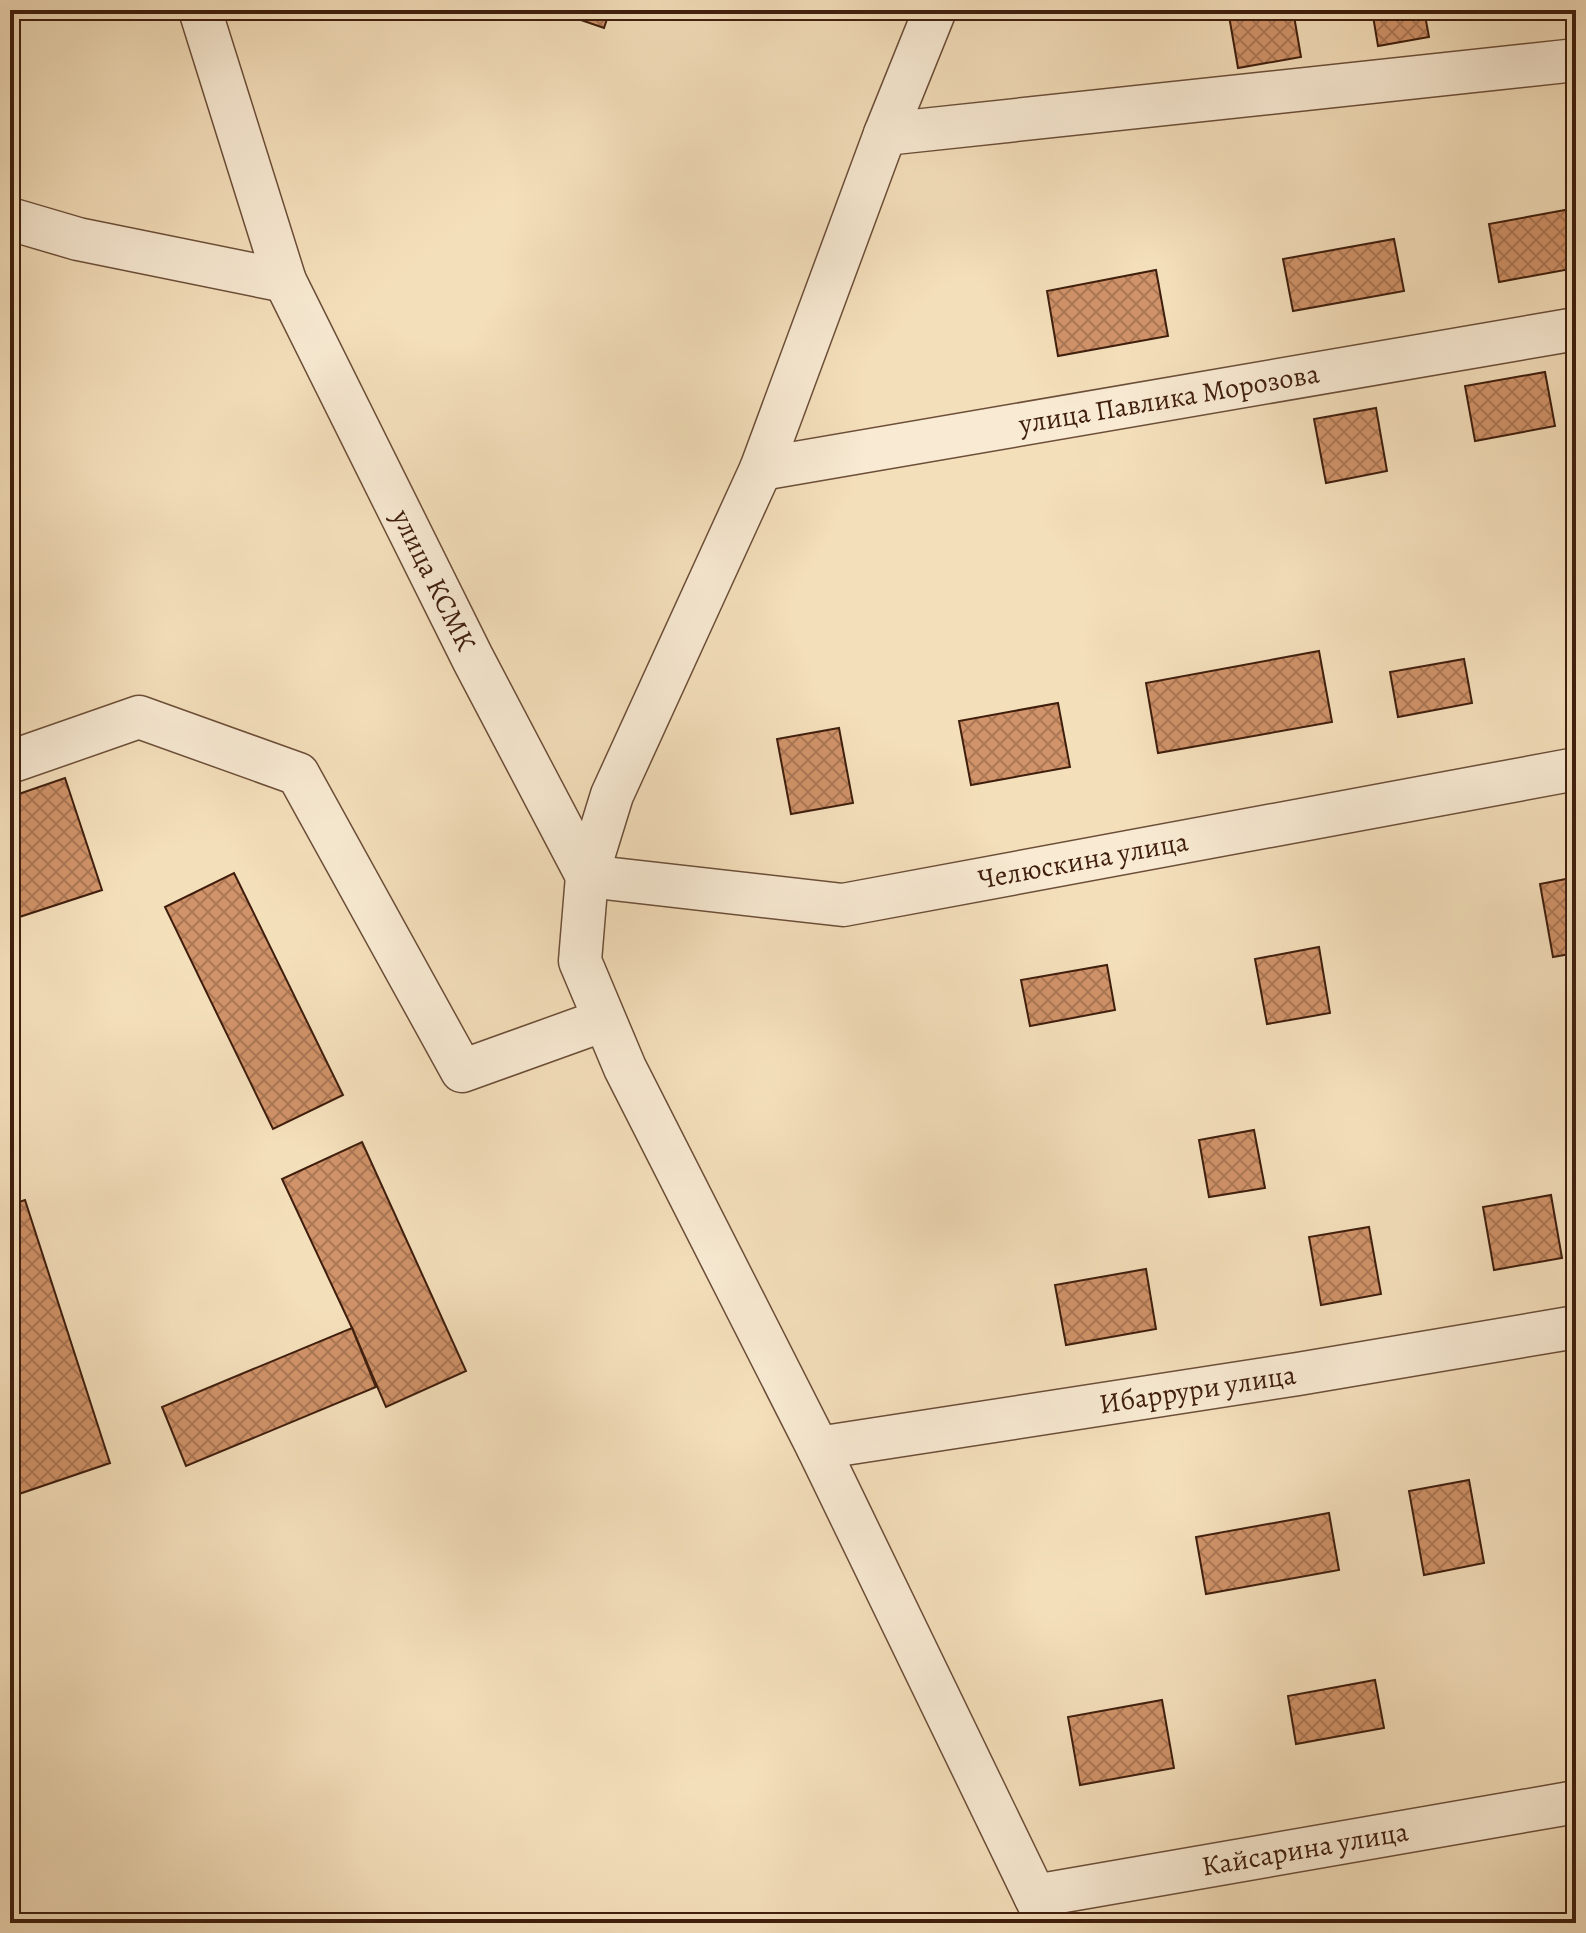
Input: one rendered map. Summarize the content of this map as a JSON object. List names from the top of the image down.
{
  "streets": {
    "street": [
      "улица Павлика Морозова",
      "улица КСМК",
      "Челюскина улица",
      "Ибаррури улица",
      "Кайсарина улица"
    ]
  },
  "crossings": [
    ["улица КСМК", "Челюскина улица"]
  ]
}
